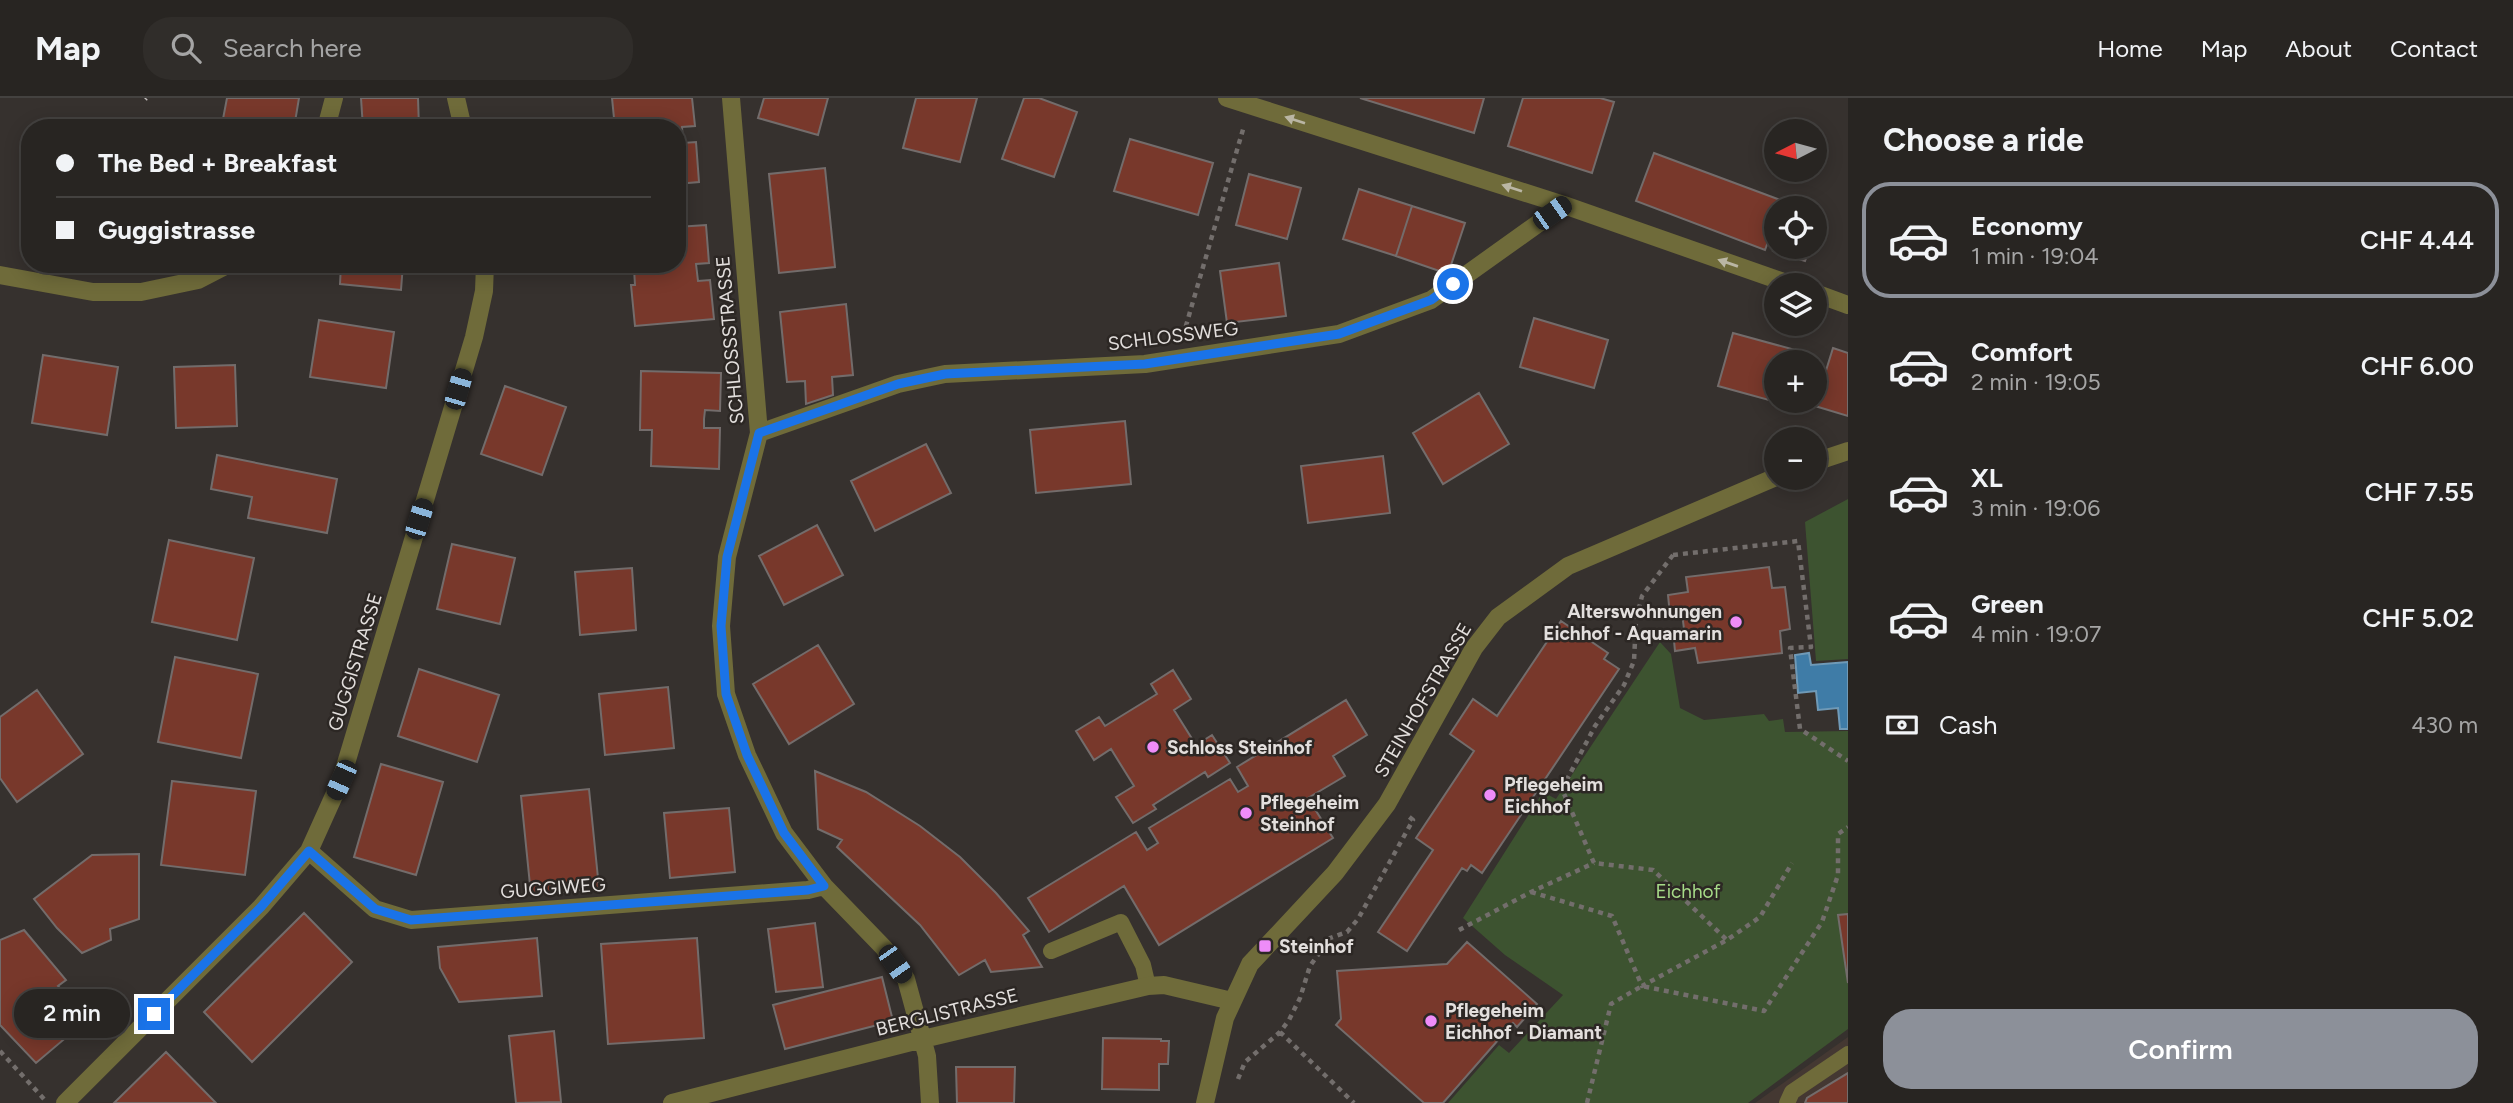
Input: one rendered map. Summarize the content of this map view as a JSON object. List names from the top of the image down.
{
  "streets": {
    "street": [
      "SCHLOSSWEG",
      "SCHLOSSSTRASSE",
      "GUGGISTRASSE",
      "STEINHOFSTRASSE",
      "GUGGIWEG",
      "BERGLISTRASSE"
    ]
  },
  "crossings": [
    ["SCHLOSSWEG", "SCHLOSSSTRASSE"],
    ["SCHLOSSSTRASSE", "GUGGIWEG"],
    ["SCHLOSSSTRASSE", "BERGLISTRASSE"],
    ["GUGGISTRASSE", "GUGGIWEG"],
    ["STEINHOFSTRASSE", "BERGLISTRASSE"]
  ],
  "parks": ["Eichhof"],
  "places": {
    "other": [
      "Alterswohnungen Eichhof - Aquamarin",
      "Schloss Steinhof",
      "Pflegeheim Eichhof",
      "Pflegeheim Steinhof",
      "Pflegeheim Eichhof - Diamant"
    ],
    "transit": ["Steinhof"]
  },
  "north": "left",
  "page": {
    "header": "Map",
    "search": "Search here",
    "nav": [
      "Home",
      "Map",
      "About",
      "Contact"
    ],
    "heading": "Choose a ride",
    "map_buttons": ["+", "−"],
    "banner": ["The Bed + Breakfast", "Guggistrasse"],
    "list": [
      {
        "name": "Economy",
        "note": "1 min · 19:04",
        "value": "CHF 4.44"
      },
      {
        "name": "Comfort",
        "note": "2 min · 19:05",
        "value": "CHF 6.00"
      },
      {
        "name": "XL",
        "note": "3 min · 19:06",
        "value": "CHF 7.55"
      },
      {
        "name": "Green",
        "note": "4 min · 19:07",
        "value": "CHF 5.02"
      }
    ],
    "pay": ["Cash", "430 m"],
    "bubble": "2 min",
    "buttons": "Confirm"
  }
}
